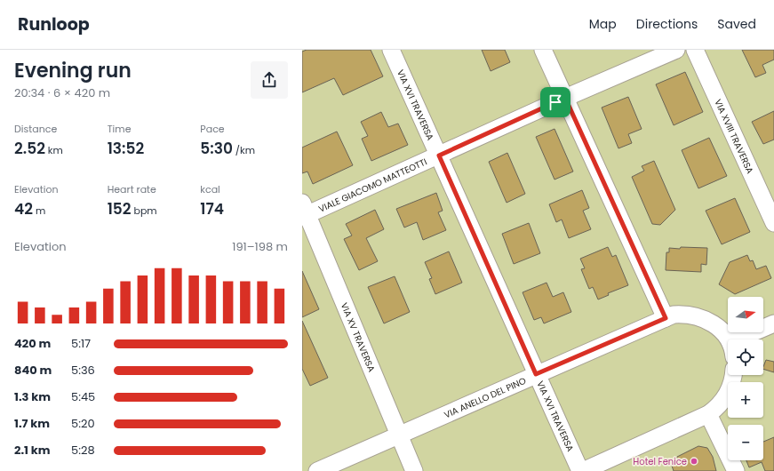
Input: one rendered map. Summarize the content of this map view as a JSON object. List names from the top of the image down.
{
  "streets": {
    "street": [
      "VIA XVI TRAVERSA",
      "VIA XVIII TRAVERSA",
      "VIALE GIACOMO MATTEOTTI",
      "VIA XV TRAVERSA",
      "VIA ANELLO DEL PINO"
    ]
  },
  "crossings": [
    ["VIA XVI TRAVERSA", "VIALE GIACOMO MATTEOTTI"],
    ["VIA XVI TRAVERSA", "VIA ANELLO DEL PINO"],
    ["VIALE GIACOMO MATTEOTTI", "VIA XV TRAVERSA"],
    ["VIA XV TRAVERSA", "VIA ANELLO DEL PINO"]
  ],
  "places": ["Hotel Fenice"],
  "north": "right",
  "page": {
    "header": "Runloop",
    "nav": ["Map", "Directions", "Saved"],
    "heading": ["Evening run", "20:34 · 6 × 420 m"],
    "stats": [
      ["Distance", "2.52 km"],
      ["Time", "13:52"],
      ["Pace", "5:30 /km"],
      ["Elevation", "42 m"],
      ["Heart rate", "152 bpm"],
      ["kcal", "174"]
    ],
    "chart": ["Elevation", "191–198 m"],
    "map_buttons": ["+", "−"],
    "list": [
      {
        "name": "420 m",
        "note": "5:17"
      },
      {
        "name": "840 m",
        "note": "5:36"
      },
      {
        "name": "1.3 km",
        "note": "5:45"
      },
      {
        "name": "1.7 km",
        "note": "5:20"
      },
      {
        "name": "2.1 km",
        "note": "5:28"
      }
    ]
  }
}
